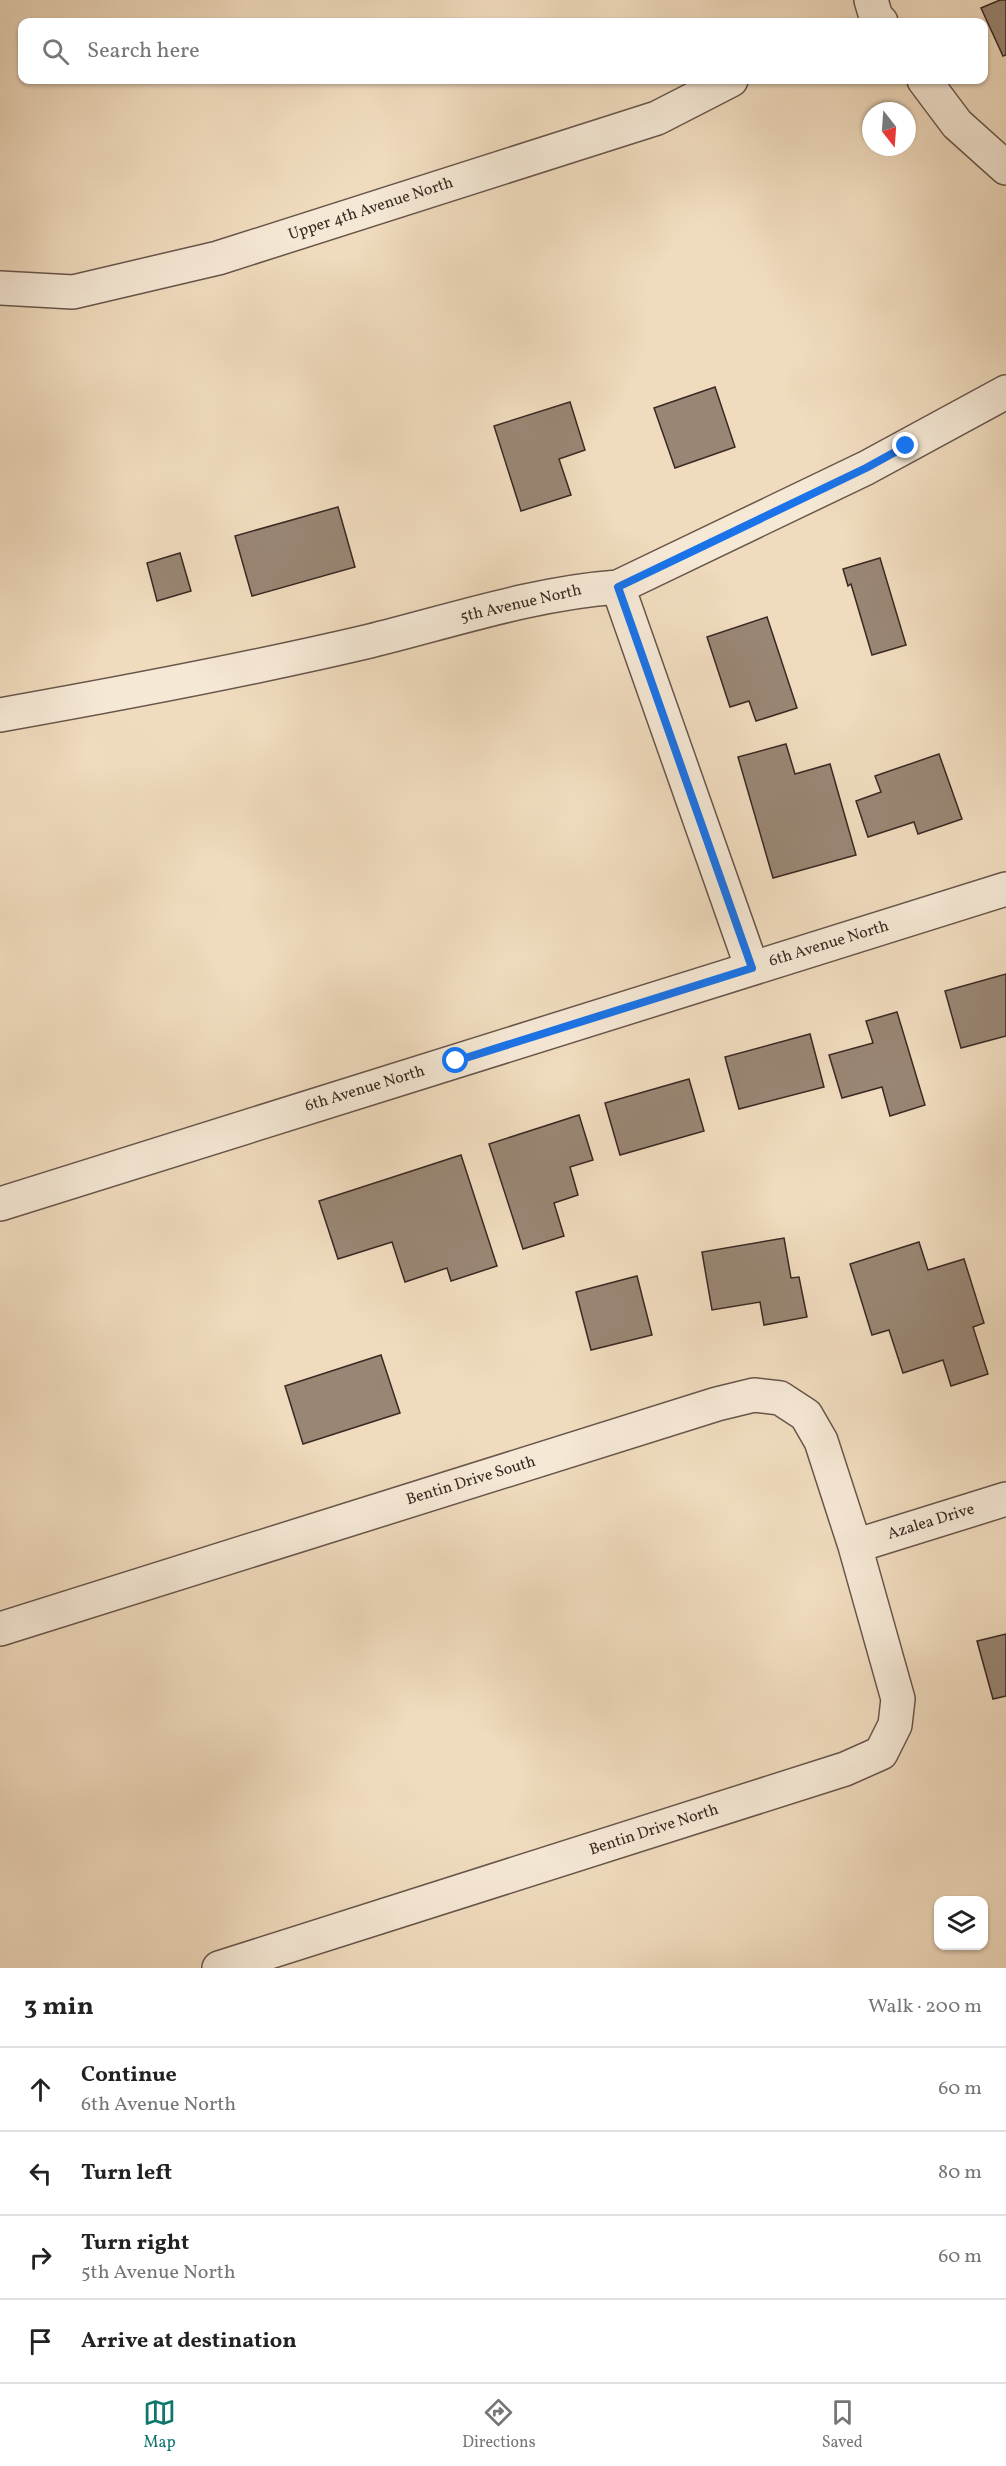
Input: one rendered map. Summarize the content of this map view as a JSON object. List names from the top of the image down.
{
  "streets": {
    "street": [
      "Upper 4th Avenue North",
      "5th Avenue North",
      "6th Avenue North",
      "Bentin Drive South",
      "Azalea Drive",
      "Bentin Drive North"
    ]
  },
  "crossings": [
    ["Bentin Drive South", "Azalea Drive"],
    ["Bentin Drive South", "Bentin Drive North"],
    ["Azalea Drive", "Bentin Drive North"]
  ],
  "north": "bottom",
  "page": {
    "search": "Search here",
    "heading": ["3 min", "Walk · 200 m"],
    "list": [
      ["Continue", "6th Avenue North", "60 m"],
      ["Turn left", "80 m"],
      ["Turn right", "5th Avenue North", "60 m"],
      "Arrive at destination"
    ],
    "nav": ["Map", "Directions", "Saved"]
  }
}
